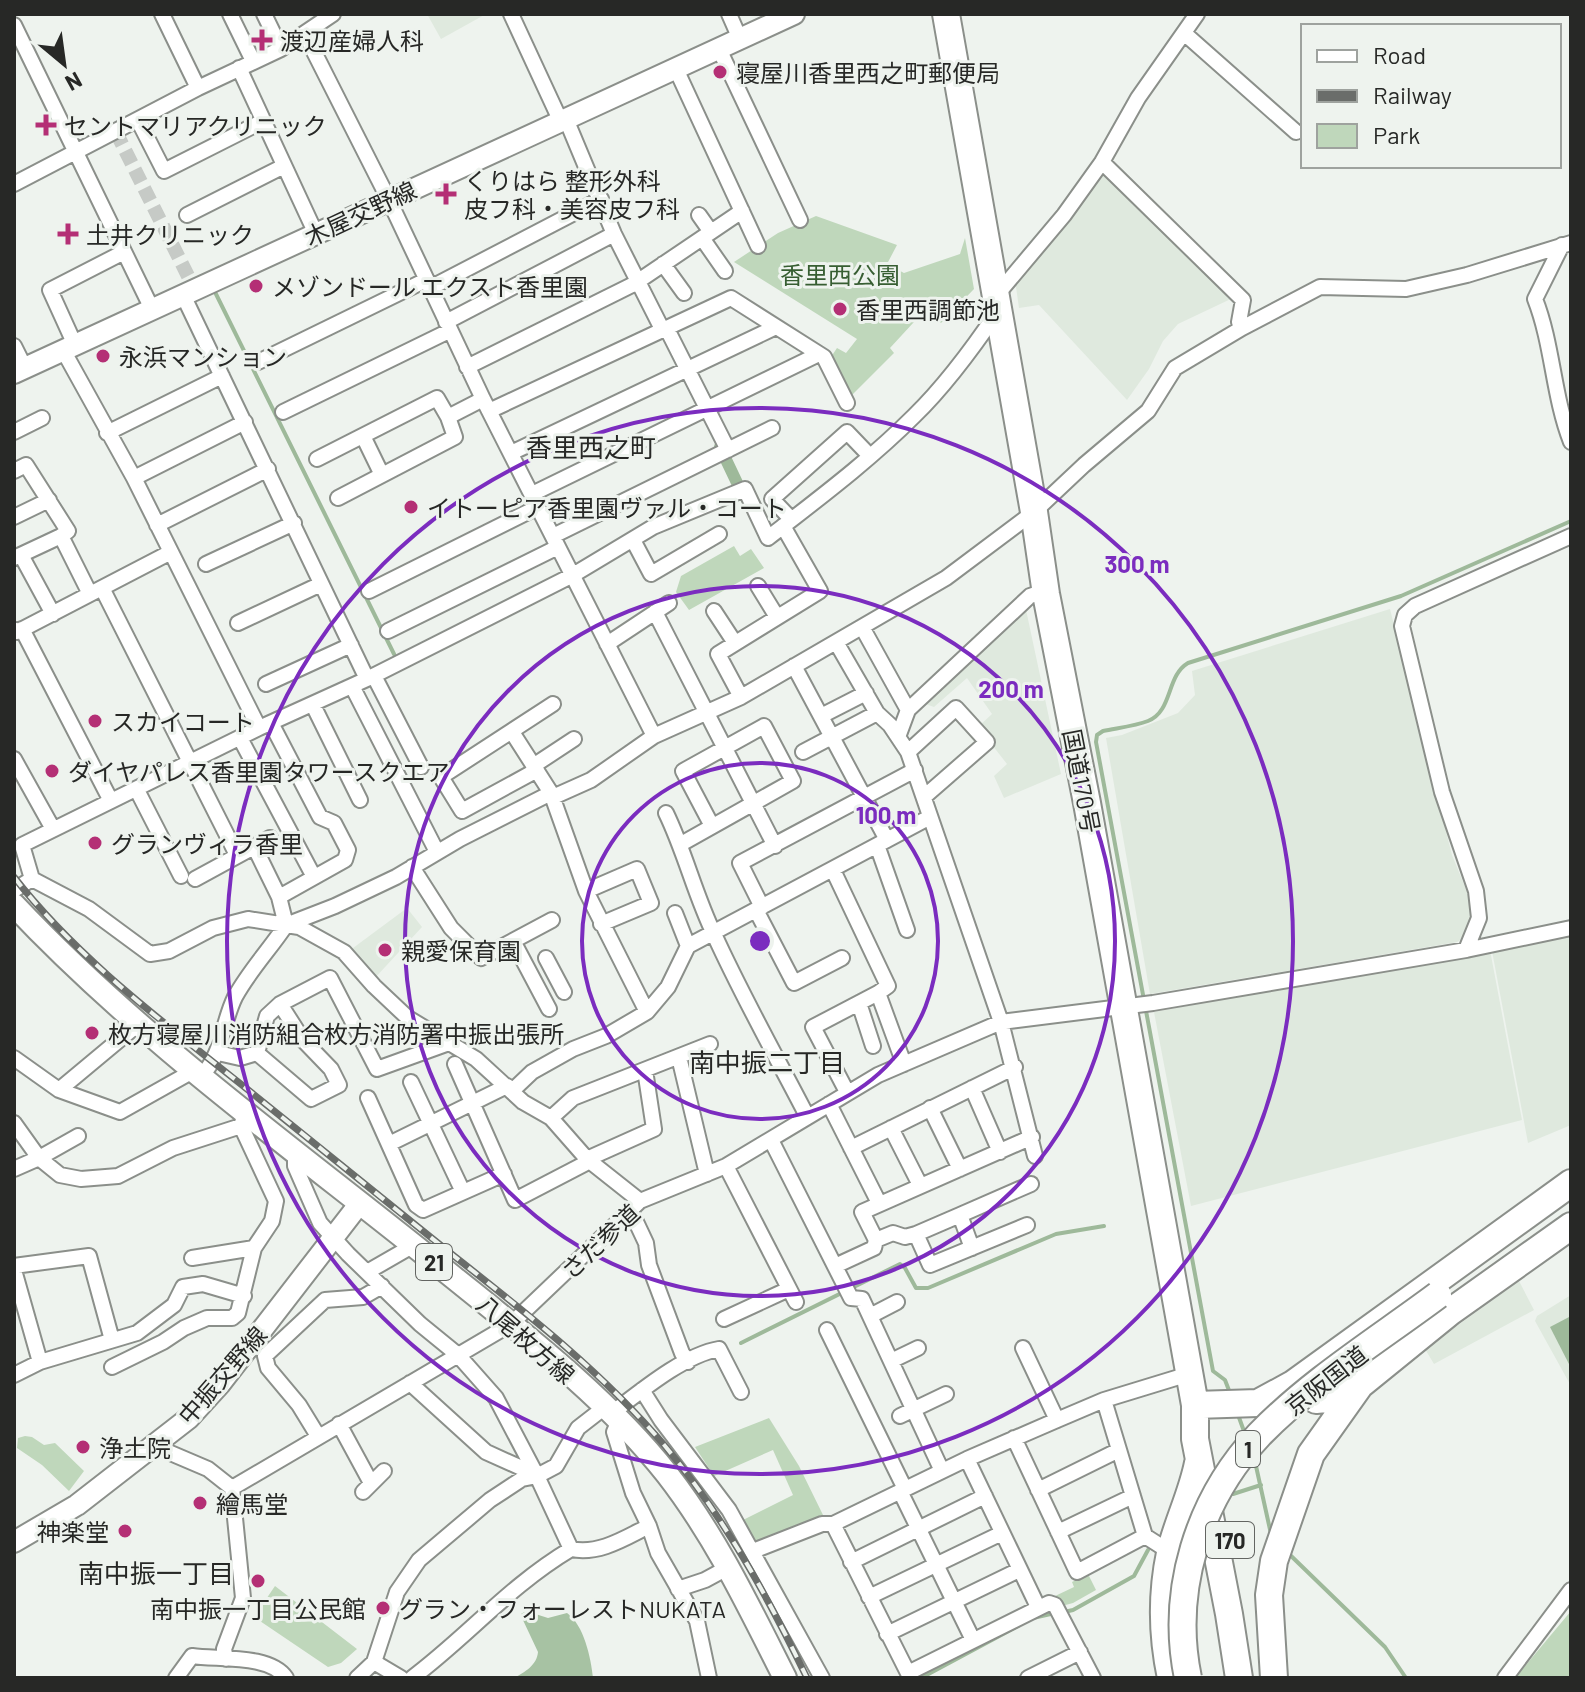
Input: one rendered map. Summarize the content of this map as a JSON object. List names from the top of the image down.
{
  "streets": {
    "highway": [
      "国道170号",
      "京阪国道",
      "1",
      "170"
    ],
    "main road": [
      "木屋交野線",
      "21",
      "八尾枚方線",
      "中振交野線"
    ],
    "street": ["さだ参道"]
  },
  "crossings": [
    ["国道170号", "さだ参道"],
    ["さだ参道", "八尾枚方線"],
    ["八尾枚方線", "中振交野線"]
  ],
  "districts": ["香里西之町", "南中振二丁目", "南中振一丁目"],
  "parks": ["香里西公園"],
  "places": {
    "health": [
      "渡辺産婦人科",
      "セントマリアクリニック",
      "くりはら 整形外科 皮フ科・美容皮フ科",
      "土井クリニック"
    ],
    "other": [
      "寝屋川香里西之町郵便局",
      "メゾンドール エクスト香里園",
      "香里西調節池",
      "永浜マンション",
      "イトーピア香里園ヴァル・コート",
      "スカイコート",
      "ダイヤパレス香里園タワースクエア",
      "グランヴィラ香里",
      "親愛保育園",
      "枚方寝屋川消防組合枚方消防署中振出張所",
      "浄土院",
      "繪馬堂",
      "神楽堂",
      "南中振一丁目公民館",
      "グラン・フォーレストNUKATA"
    ]
  },
  "legend": ["Road", "Railway", "Park"],
  "north": "bottom right",
  "rings": ["300 m", "200 m", "100 m"]
}
